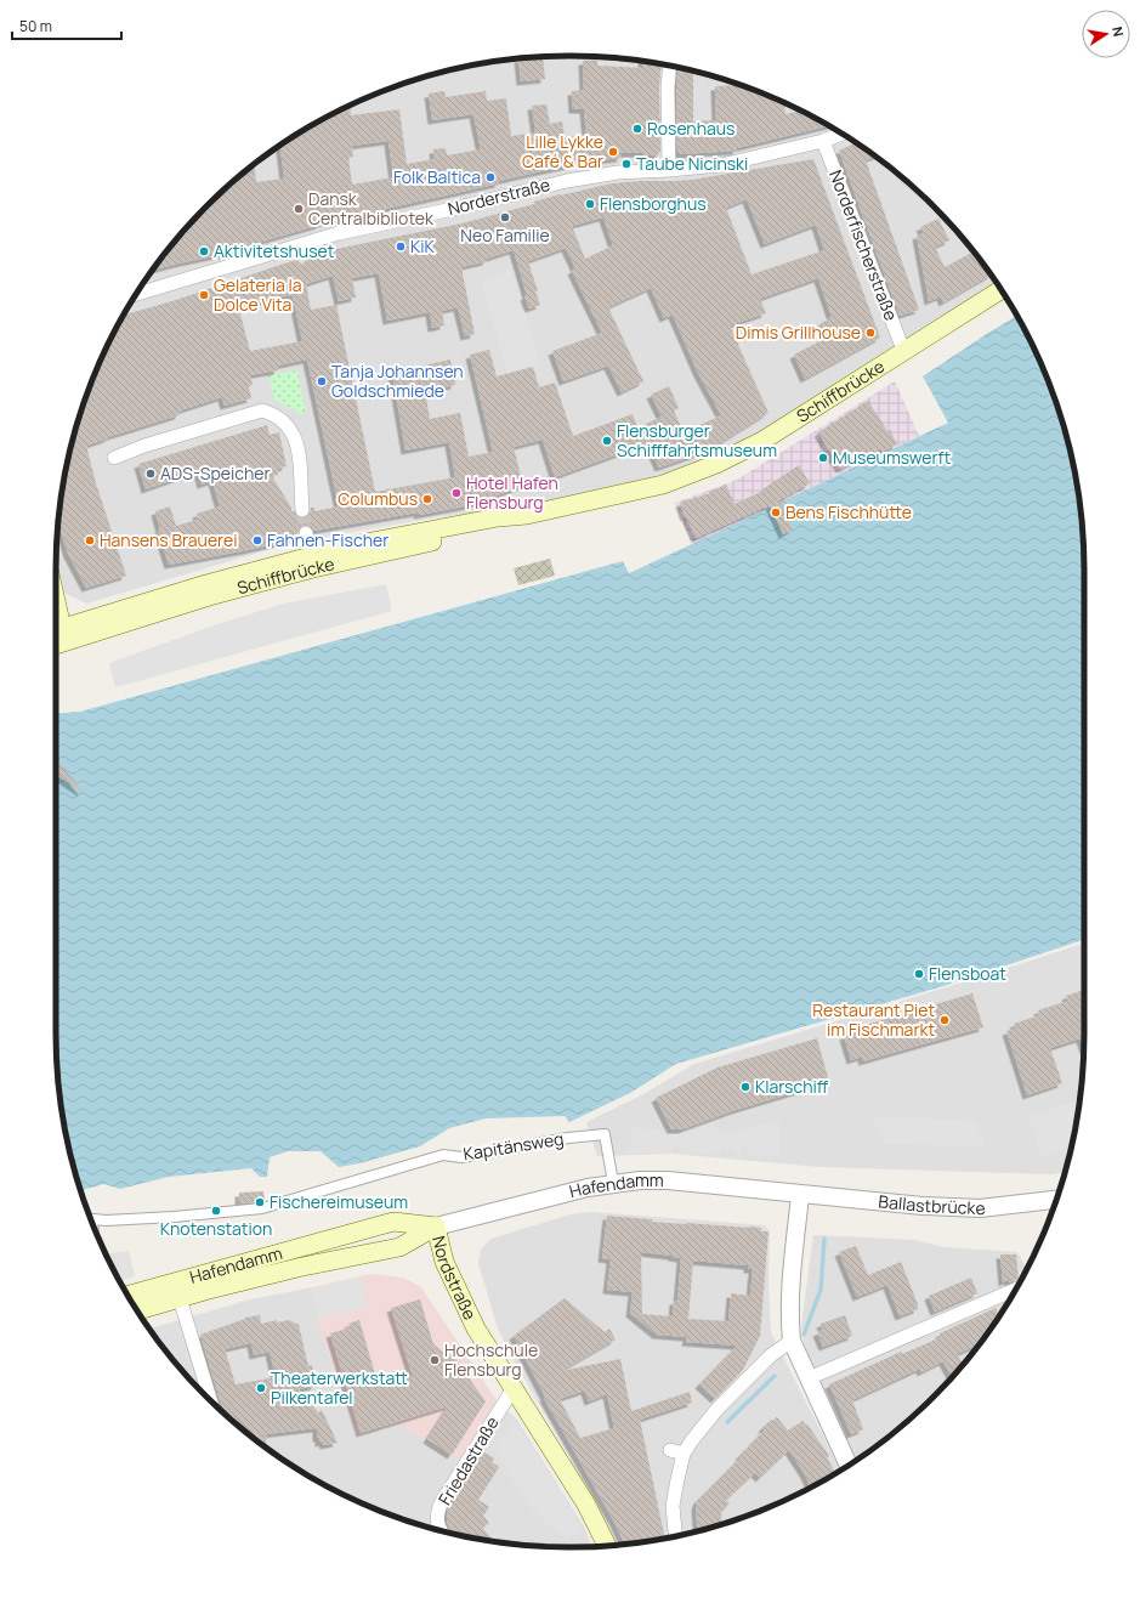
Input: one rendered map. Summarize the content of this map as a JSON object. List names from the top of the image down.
{
  "streets": {
    "main road": ["Schiffbrücke", "Hafendamm", "Nordstraße"],
    "street": [
      "Norderstraße",
      "Norderfischerstraße",
      "Kapitänsweg",
      "Ballastbrücke",
      "Friedastraße"
    ]
  },
  "crossings": [
    ["Norderstraße", "Norderfischerstraße"],
    ["Norderfischerstraße", "Schiffbrücke"],
    ["Kapitänsweg", "Hafendamm"],
    ["Hafendamm", "Ballastbrücke"],
    ["Hafendamm", "Nordstraße"],
    ["Nordstraße", "Friedastraße"]
  ],
  "places": [
    "Rosenhaus",
    "Lille Lykke Café & Bar",
    "Taube Nicinski",
    "Folk Baltica",
    "Flensborghus",
    "Dansk Centralbibliotek",
    "Neo Familie",
    "KiK",
    "Aktivitetshuset",
    "Gelateria la Dolce Vita",
    "Dimis Grillhouse",
    "Tanja Johannsen Goldschmiede",
    "Flensburger Schifffahrtsmuseum",
    "Museumswerft",
    "ADS-Speicher",
    "Hotel Hafen Flensburg",
    "Columbus",
    "Bens Fischhütte",
    "Hansens Brauerei",
    "Fahnen-Fischer",
    "Flensboat",
    "Restaurant Piet im Fischmarkt",
    "Klarschiff",
    "Fischereimuseum",
    "Knotenstation",
    "Hochschule Flensburg",
    "Theaterwerkstatt Pilkentafel"
  ],
  "scale_bar": "50 m",
  "north": "right"
}
